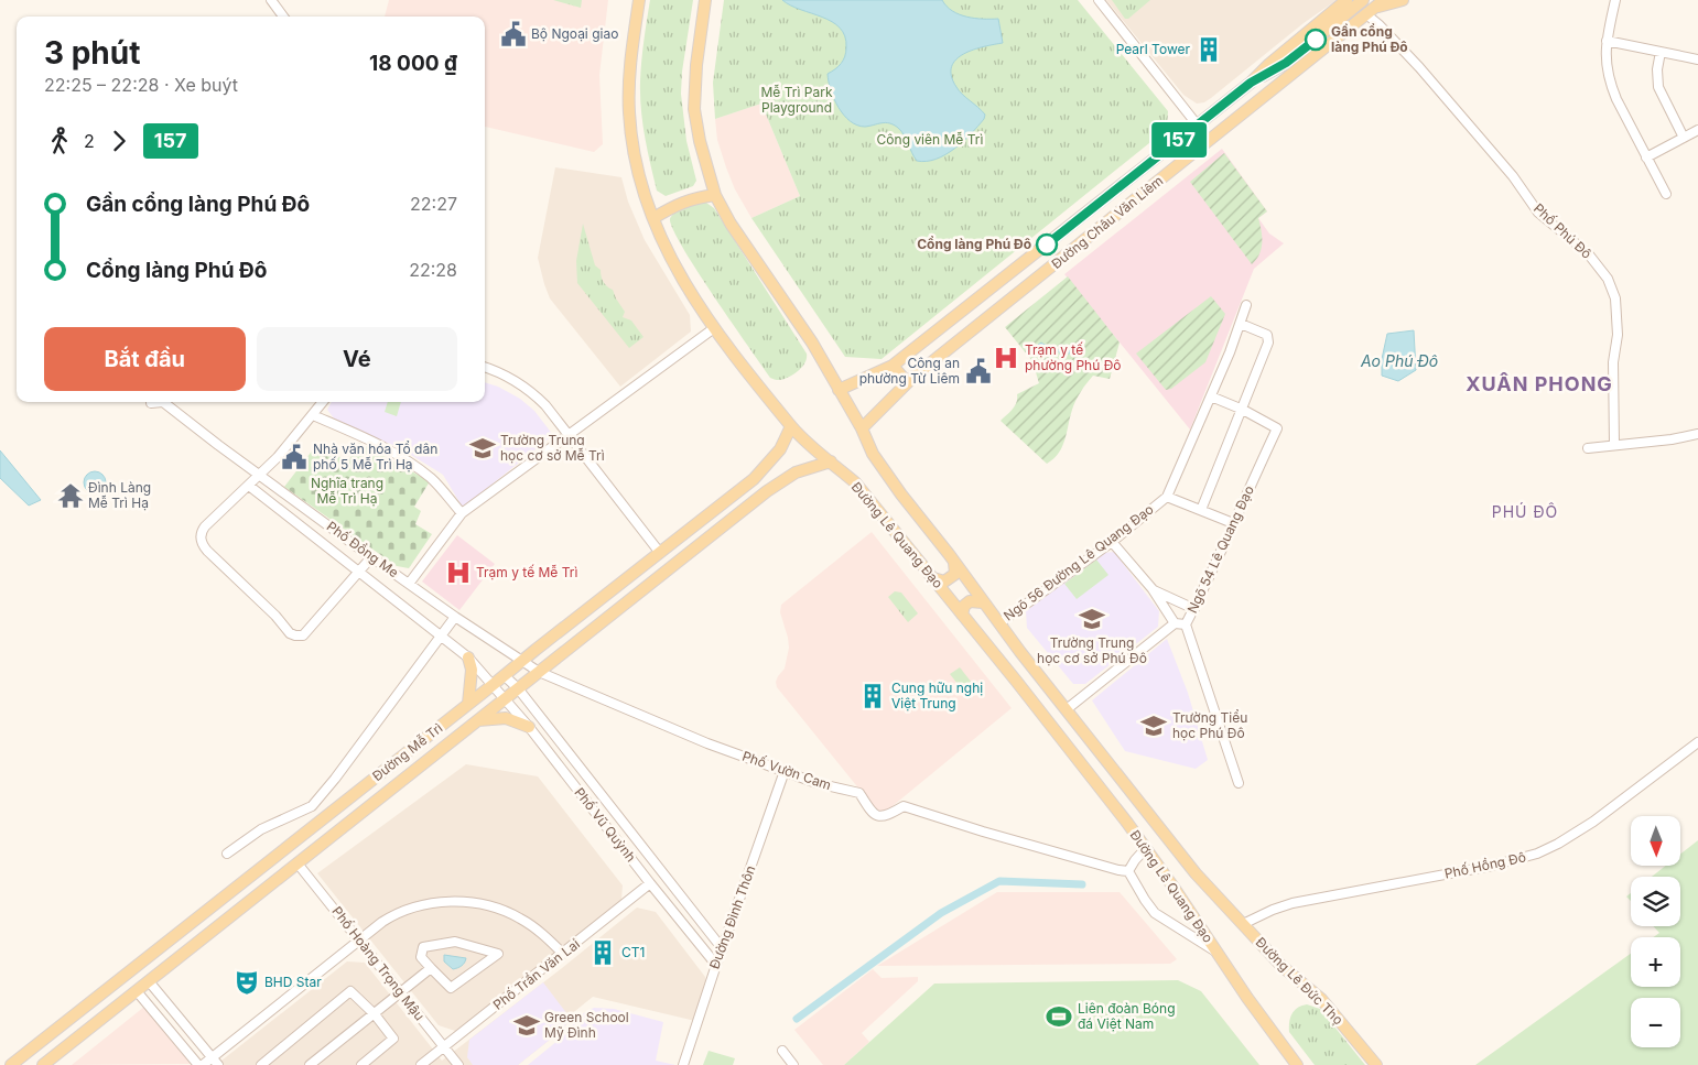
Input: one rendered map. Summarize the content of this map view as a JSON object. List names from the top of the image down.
{
  "streets": {
    "main road": [
      "Đường Châu Văn Liêm",
      "Đường Lê Quang Đạo",
      "Đường Mễ Trì",
      "Đường Lê Đức Thọ"
    ],
    "street": [
      "Phố Phú Đô",
      "Phố Đồng Me",
      "Ngõ 54 Lê Quang Đạo",
      "Ngõ 56 Đường Lê Quang Đạo",
      "Phố Vườn Cam",
      "Phố Vũ Quỳnh",
      "Phố Hồng Đô",
      "Đường Đình Thôn",
      "Phố Hoàng Trọng Mậu",
      "Phố Trần Văn Lai"
    ]
  },
  "crossings": [
    ["Đường Châu Văn Liêm", "Phố Phú Đô"],
    ["Đường Châu Văn Liêm", "Đường Lê Quang Đạo"],
    ["Đường Lê Quang Đạo", "Ngõ 54 Lê Quang Đạo"],
    ["Đường Lê Quang Đạo", "Ngõ 56 Đường Lê Quang Đạo"],
    ["Đường Lê Quang Đạo", "Đường Mễ Trì"],
    ["Đường Lê Quang Đạo", "Phố Hồng Đô"],
    ["Đường Lê Quang Đạo", "Đường Lê Đức Thọ"],
    ["Phố Đồng Me", "Đường Mễ Trì"],
    ["Phố Đồng Me", "Phố Vườn Cam"],
    ["Phố Đồng Me", "Phố Vũ Quỳnh"],
    ["Đường Mễ Trì", "Phố Vườn Cam"],
    ["Đường Mễ Trì", "Phố Vũ Quỳnh"],
    ["Đường Mễ Trì", "Phố Hoàng Trọng Mậu"],
    ["Phố Vườn Cam", "Đường Đình Thôn"],
    ["Phố Vũ Quỳnh", "Đường Đình Thôn"],
    ["Phố Vũ Quỳnh", "Phố Trần Văn Lai"],
    ["Phố Hồng Đô", "Đường Lê Đức Thọ"],
    ["Phố Hoàng Trọng Mậu", "Phố Trần Văn Lai"]
  ],
  "districts": ["XUÂN PHONG", "PHÚ ĐÔ"],
  "water": ["Ao Phú Đô"],
  "parks": ["Mễ Trì Park Playground", "Công viên Mễ Trì", "Nghĩa trang Mễ Trì Hạ"],
  "places": {
    "public building": ["Bộ Ngoại giao", "Công an phường Từ Liêm", "Nhà văn hóa Tổ dân phố 5 Mễ Trì Hạ"],
    "other": ["Gần cổng làng Phú Đô", "Cổng làng Phú Đô"],
    "building": ["Pearl Tower", "Cung hữu nghị Việt Trung", "CT1"],
    "hospital": ["Trạm y tế phường Phú Đô", "Trạm y tế Mễ Trì"],
    "school or university": [
      "Trường Trung học cơ sở Mễ Trì",
      "Trường Trung học cơ sở Phú Đô",
      "Trường Tiểu học Phú Đô",
      "Green School Mỹ Đình"
    ],
    "temple": ["Đình Làng Mễ Trì Hạ"],
    "theatre": ["BHD Star"],
    "sports": ["Liên đoàn Bóng đá Việt Nam"]
  },
  "lines": ["bus line 157"],
  "north": "bottom",
  "page": {
    "on_map": "157",
    "heading": ["3 phút", "22:25 – 22:28 · Xe buýt", "18 000 ₫"],
    "legs": ["2", "157"],
    "list": [
      {
        "name": "Gần cổng làng Phú Đô",
        "value": "22:27"
      },
      {
        "name": "Cổng làng Phú Đô",
        "value": "22:28"
      }
    ],
    "buttons": ["Bắt đầu", "Vé"],
    "map_buttons": ["+", "−"]
  }
}
